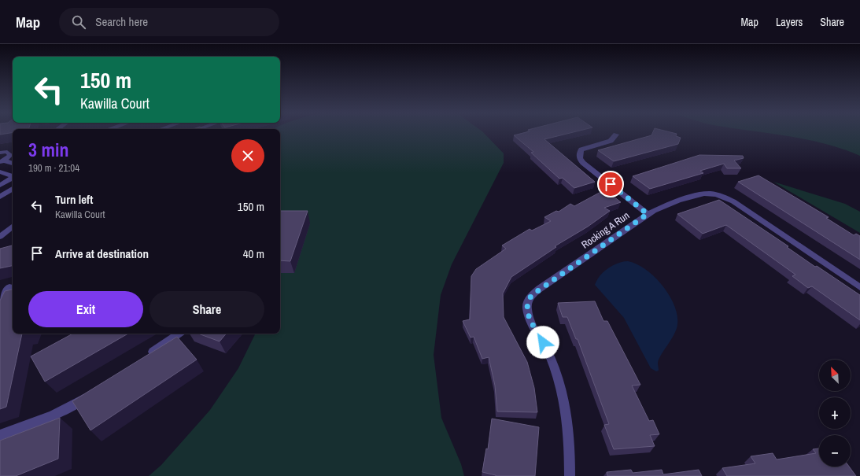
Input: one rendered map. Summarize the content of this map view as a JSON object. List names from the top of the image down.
{
  "streets": {
    "street": ["Rocking A Run"]
  },
  "north": "top left",
  "page": {
    "header": "Map",
    "search": "Search here",
    "nav": ["Map", "Layers", "Share"],
    "turn": ["150 m", "Kawilla Court"],
    "heading": ["3 min", "190 m · 21:04"],
    "list": [
      {
        "name": "Turn left",
        "note": "Kawilla Court",
        "value": "150 m"
      },
      {
        "name": "Arrive at destination",
        "value": "40 m"
      }
    ],
    "buttons": ["Exit", "Share"],
    "map_buttons": ["+", "−"]
  }
}
